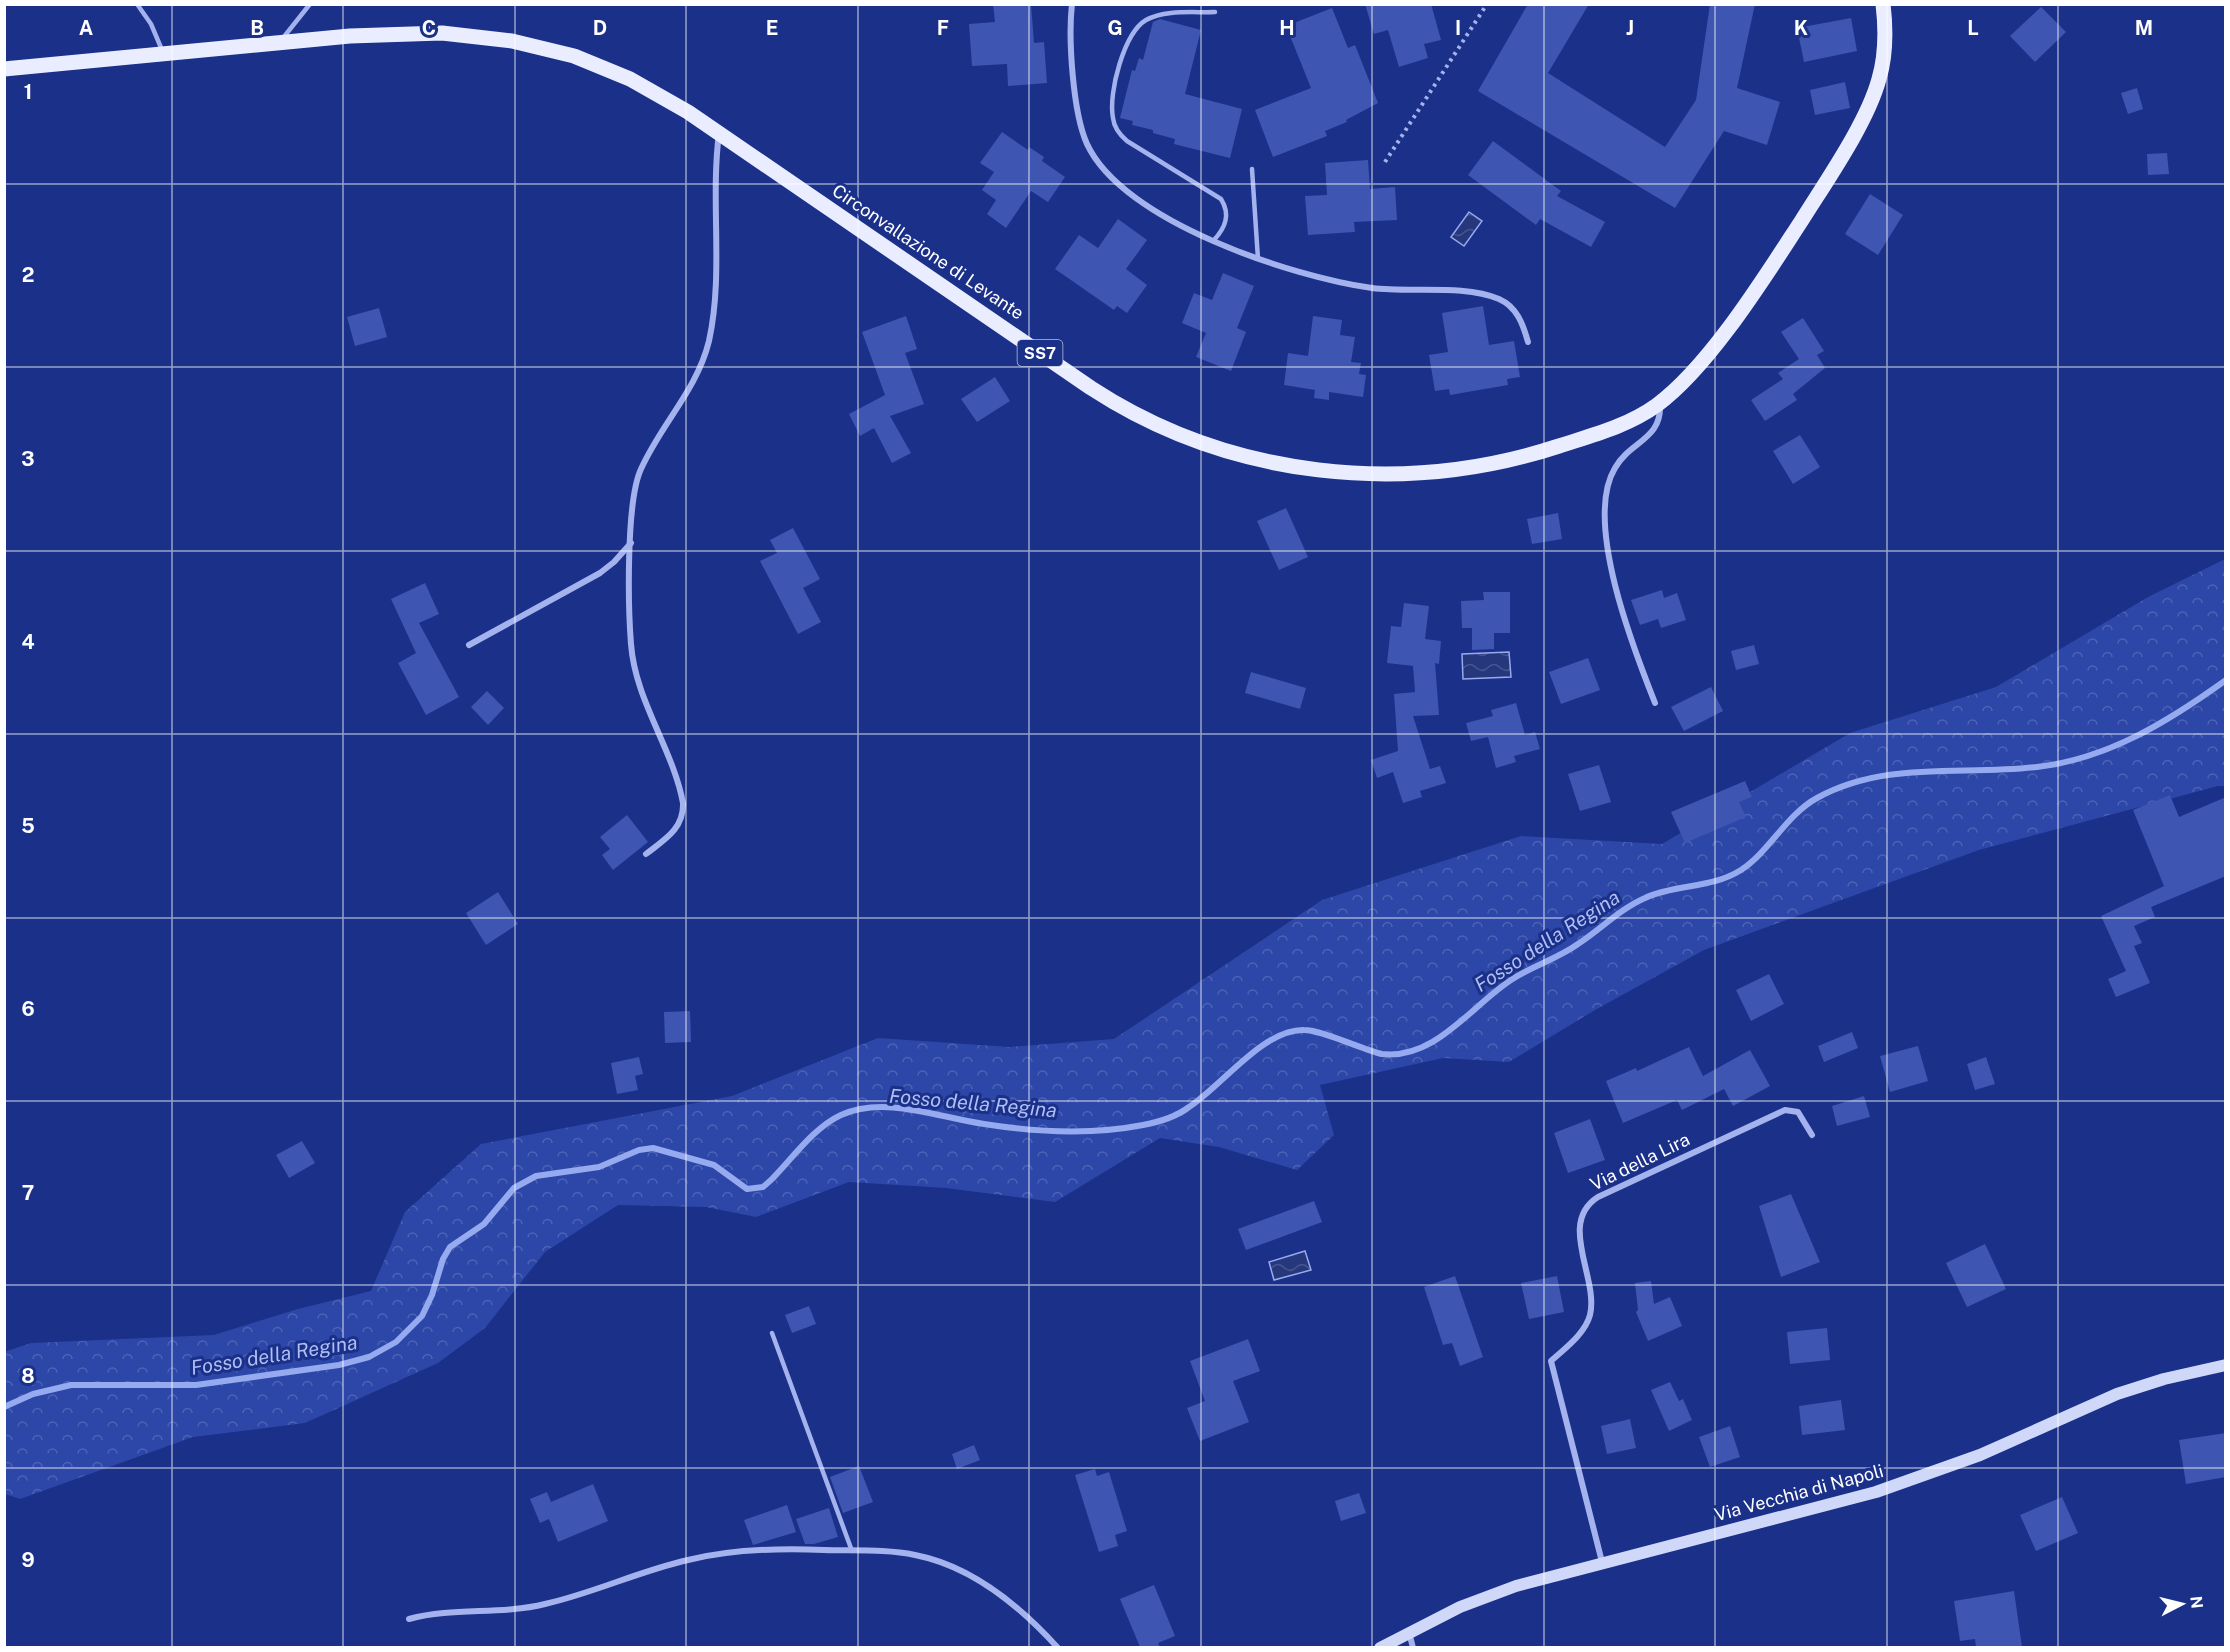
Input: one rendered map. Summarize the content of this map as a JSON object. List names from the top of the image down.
{
  "streets": {
    "main road": ["Circonvallazione di Levante", "SS7"],
    "street": ["Via della Lira", "Via Vecchia di Napoli"]
  },
  "crossings": [
    ["Via della Lira", "Via Vecchia di Napoli"]
  ],
  "water": ["Fosso della Regina"],
  "north": "right",
  "grid": {
    "columns": [
      "A",
      "B",
      "C",
      "D",
      "E",
      "F",
      "G",
      "H",
      "I",
      "J",
      "K",
      "L",
      "M"
    ],
    "rows": [
      "1",
      "2",
      "3",
      "4",
      "5",
      "6",
      "7",
      "8",
      "9"
    ]
  }
}
